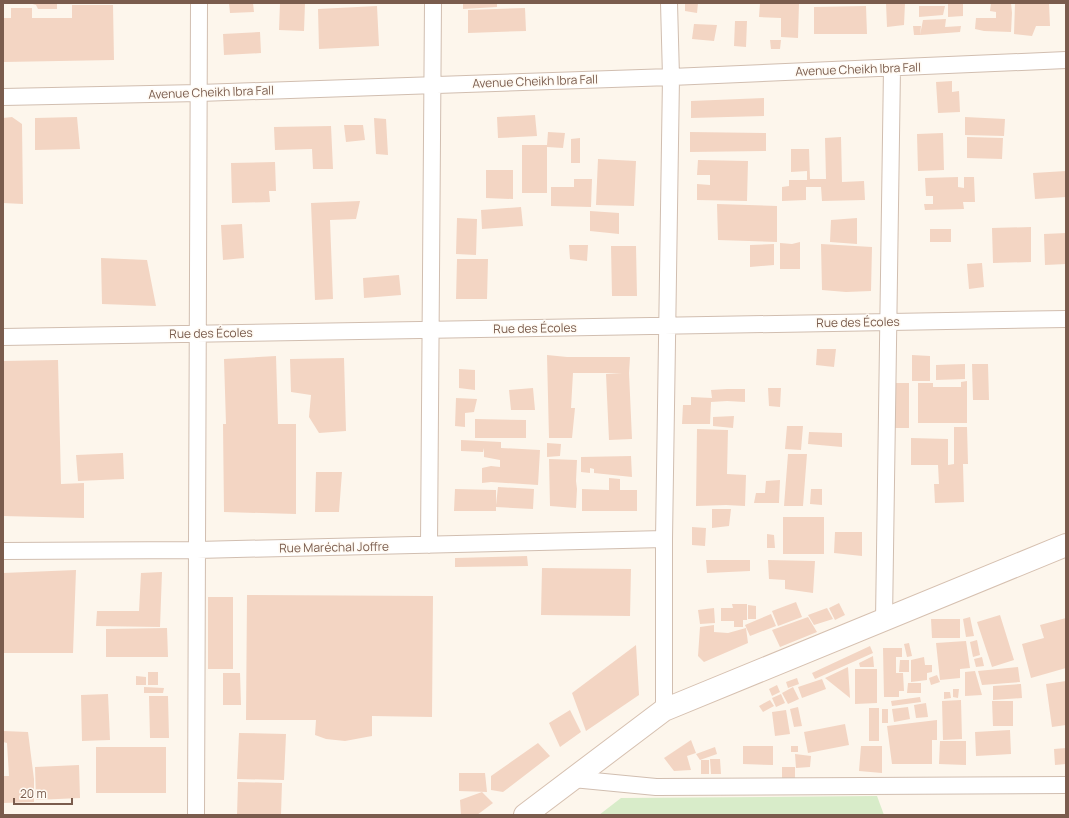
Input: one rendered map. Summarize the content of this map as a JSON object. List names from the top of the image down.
{
  "streets": {
    "street": ["Avenue Cheikh Ibra Fall", "Rue des Écoles", "Rue Maréchal Joffre"]
  },
  "scale_bar": "20 m"
}
